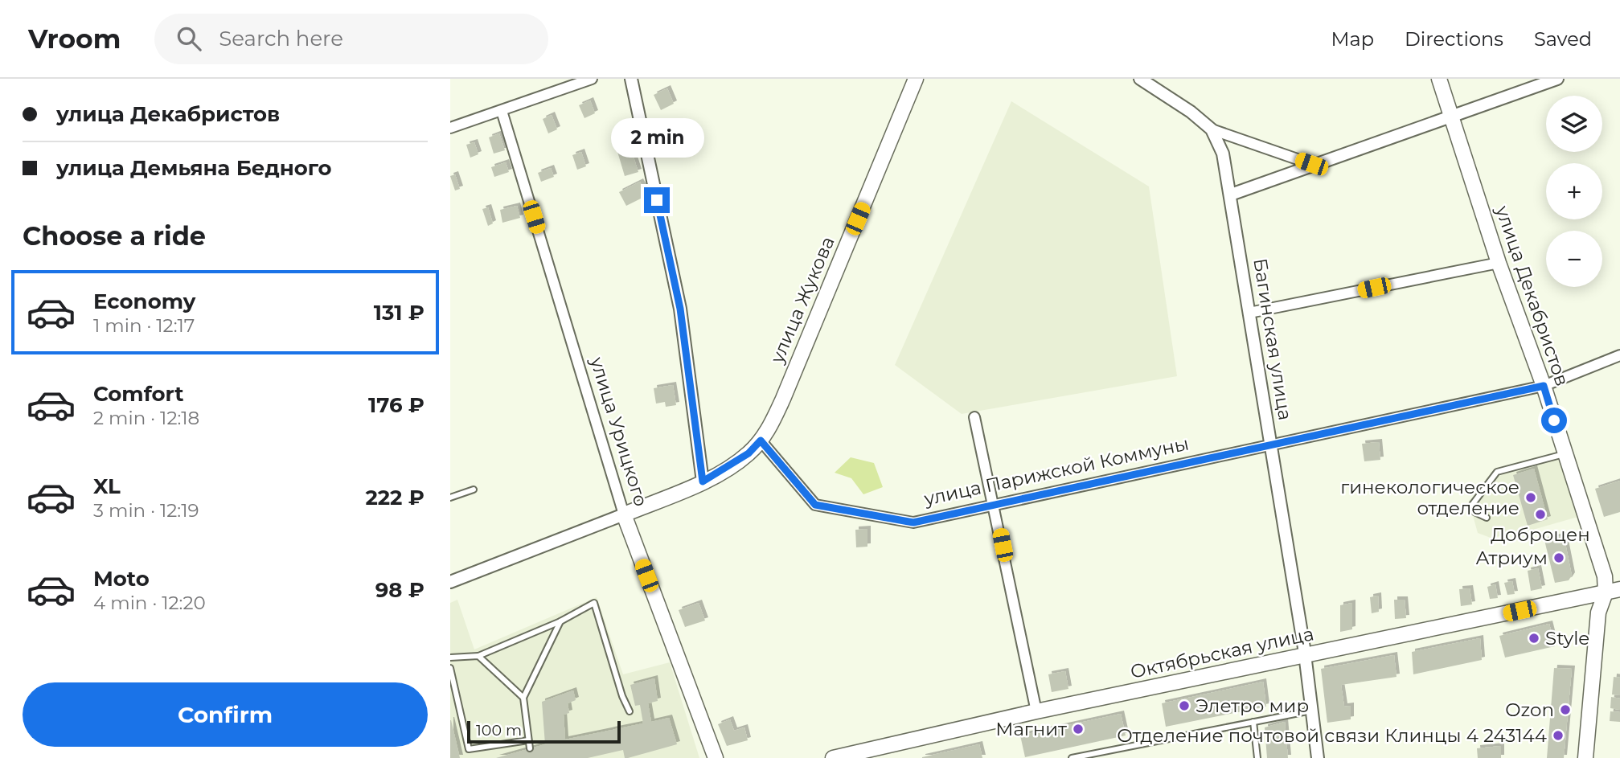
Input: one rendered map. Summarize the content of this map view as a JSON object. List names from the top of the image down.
{
  "streets": {
    "main road": [
      "улица Декабристов",
      "улица Жукова",
      "улица Урицкого",
      "Октябрьская улица"
    ],
    "street": ["Багинская улица", "улица Парижской Коммуны"]
  },
  "crossings": [
    ["улица Декабристов", "улица Парижской Коммуны"],
    ["улица Декабристов", "Октябрьская улица"],
    ["улица Жукова", "улица Парижской Коммуны"],
    ["Багинская улица", "улица Парижской Коммуны"],
    ["Багинская улица", "Октябрьская улица"]
  ],
  "places": [
    "гинекологическое отделение",
    "Доброцен",
    "Атриум",
    "Style",
    "Элетро мир",
    "Ozon",
    "Магнит",
    "Отделение почтовой связи Клинцы 4 243144"
  ],
  "scale_bar": "100 m",
  "page": {
    "header": "Vroom",
    "search": "Search here",
    "nav": ["Map", "Directions", "Saved"],
    "banner": ["улица Декабристов", "улица Демьяна Бедного"],
    "map_buttons": ["+", "−"],
    "bubble": "2 min",
    "heading": "Choose a ride",
    "list": [
      {
        "name": "Economy",
        "note": "1 min · 12:17",
        "value": "131 ₽"
      },
      {
        "name": "Comfort",
        "note": "2 min · 12:18",
        "value": "176 ₽"
      },
      {
        "name": "XL",
        "note": "3 min · 12:19",
        "value": "222 ₽"
      },
      {
        "name": "Moto",
        "note": "4 min · 12:20",
        "value": "98 ₽"
      }
    ],
    "buttons": "Confirm",
    "scale": "100 m"
  }
}
